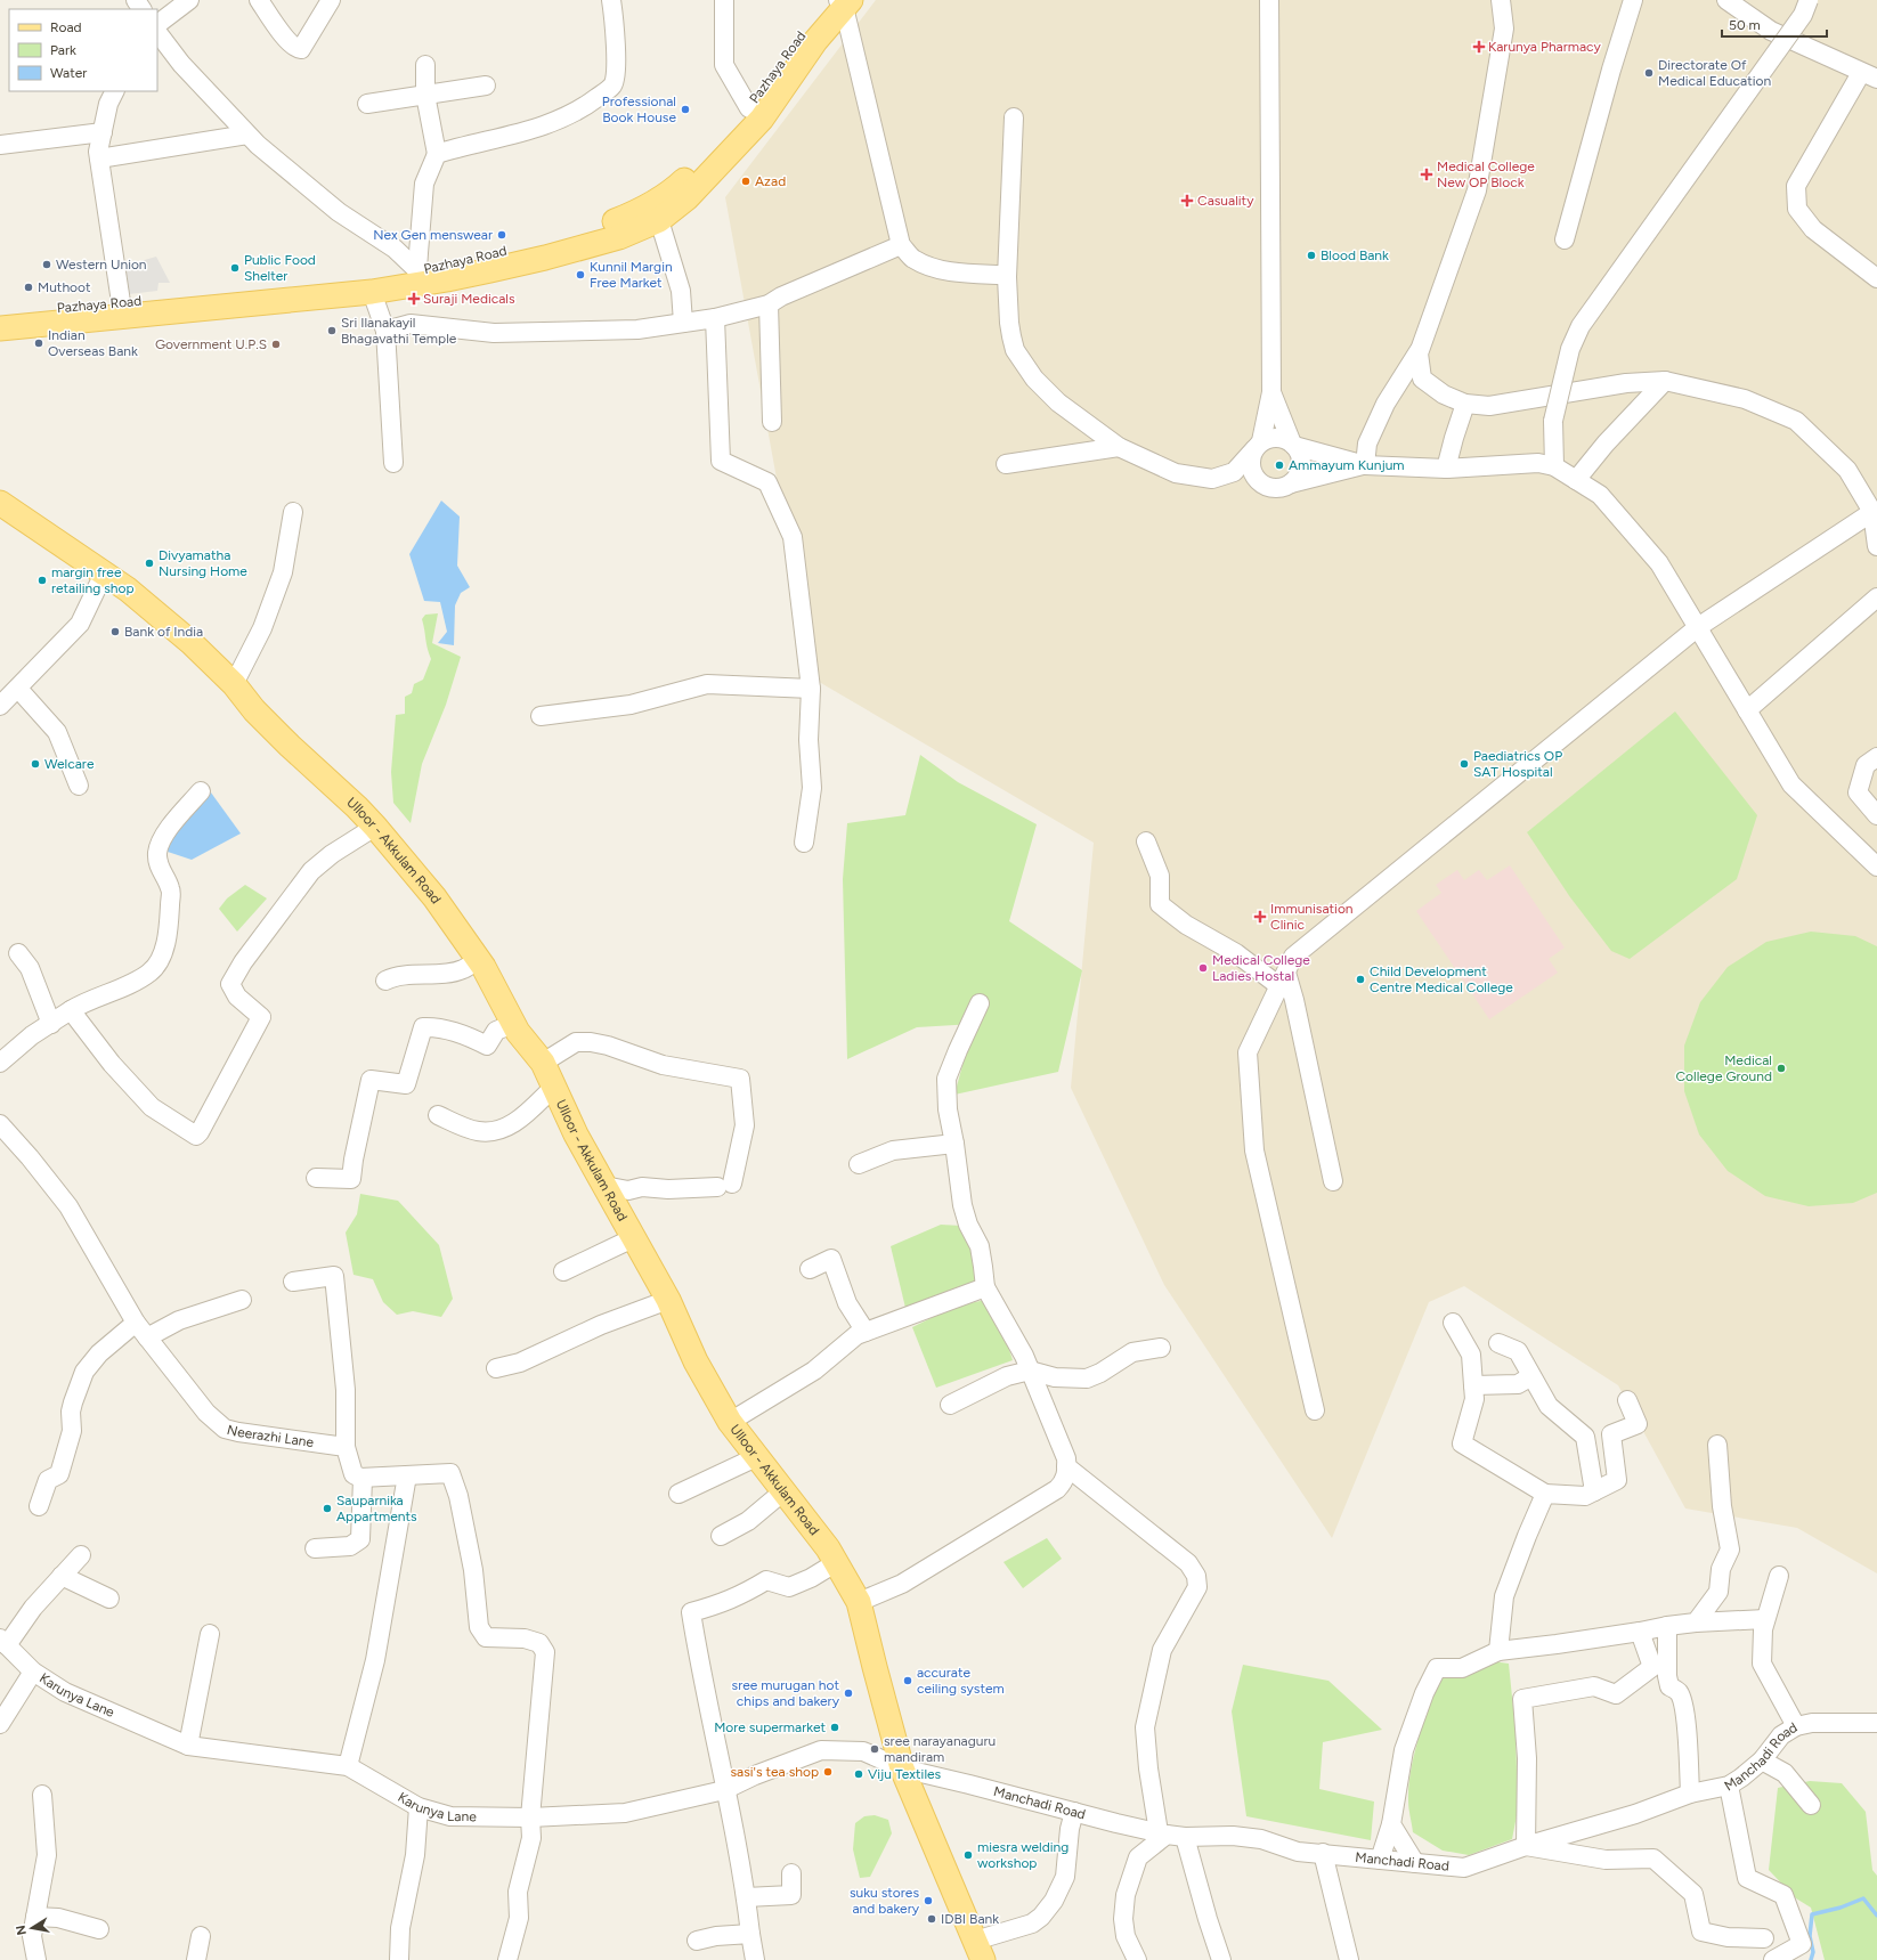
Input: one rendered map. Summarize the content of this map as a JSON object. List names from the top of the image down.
{
  "streets": {
    "main road": ["Pazhaya Road", "Ulloor - Akkulam Road"],
    "street": ["Neerazhi Lane", "Karunya Lane", "Manchadi Road"]
  },
  "crossings": [
    ["Ulloor - Akkulam Road", "Karunya Lane"],
    ["Ulloor - Akkulam Road", "Manchadi Road"],
    ["Karunya Lane", "Manchadi Road"]
  ],
  "places": {
    "health": [
      "Karunya Pharmacy",
      "Medical College New OP Block",
      "Casuality",
      "Suraji Medicals",
      "Immunisation Clinic"
    ],
    "other": [
      "Directorate Of Medical Education",
      "Professional Book House",
      "Azad",
      "Nex Gen menswear",
      "Blood Bank",
      "Western Union",
      "Public Food Shelter",
      "Kunnil Margin Free Market",
      "Muthoot",
      "Sri Ilanakayil Bhagavathi Temple",
      "Indian Overseas Bank",
      "Government U.P.S",
      "Ammayum Kunjum",
      "Divyamatha Nursing Home",
      "margin free retailing shop",
      "Bank of India",
      "Welcare",
      "Paediatrics OP SAT Hospital",
      "Medical College Ladies Hostal",
      "Child Development Centre Medical College",
      "Medical College Ground",
      "Sauparnika Appartments",
      "accurate ceiling system",
      "sree murugan hot chips and bakery",
      "More supermarket",
      "sree narayanaguru mandiram",
      "sasi's tea shop",
      "Viju Textiles",
      "miesra welding workshop",
      "suku stores and bakery",
      "IDBI Bank"
    ]
  },
  "legend": ["Road", "Park", "Water"],
  "scale_bar": "50 m",
  "north": "left"
}
